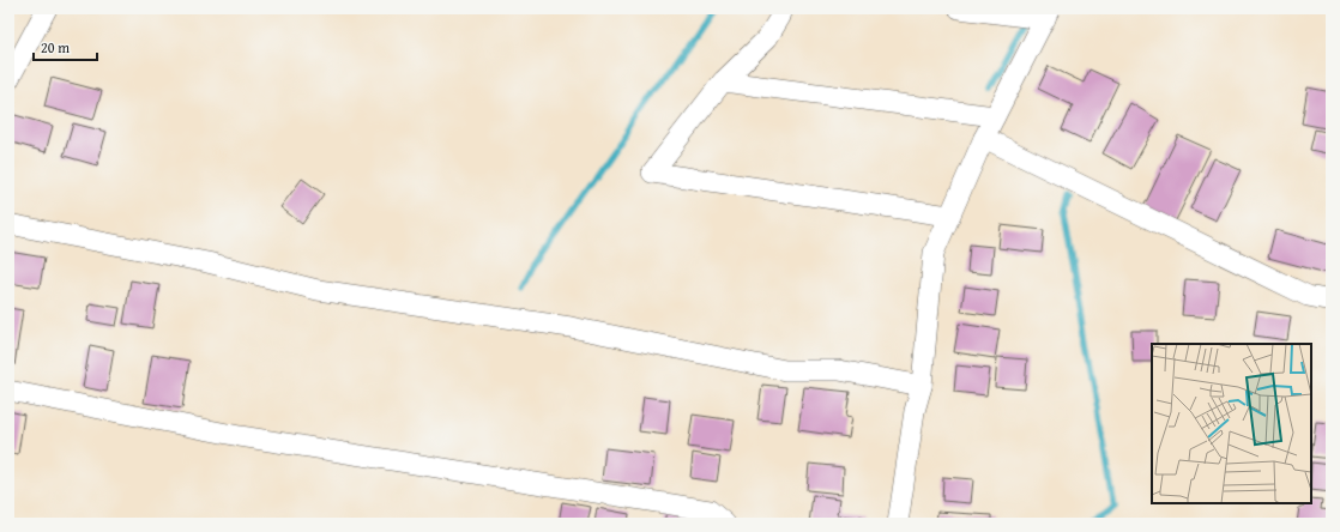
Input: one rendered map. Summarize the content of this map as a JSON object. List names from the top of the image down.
{
  "scale_bar": "20 m"
}
